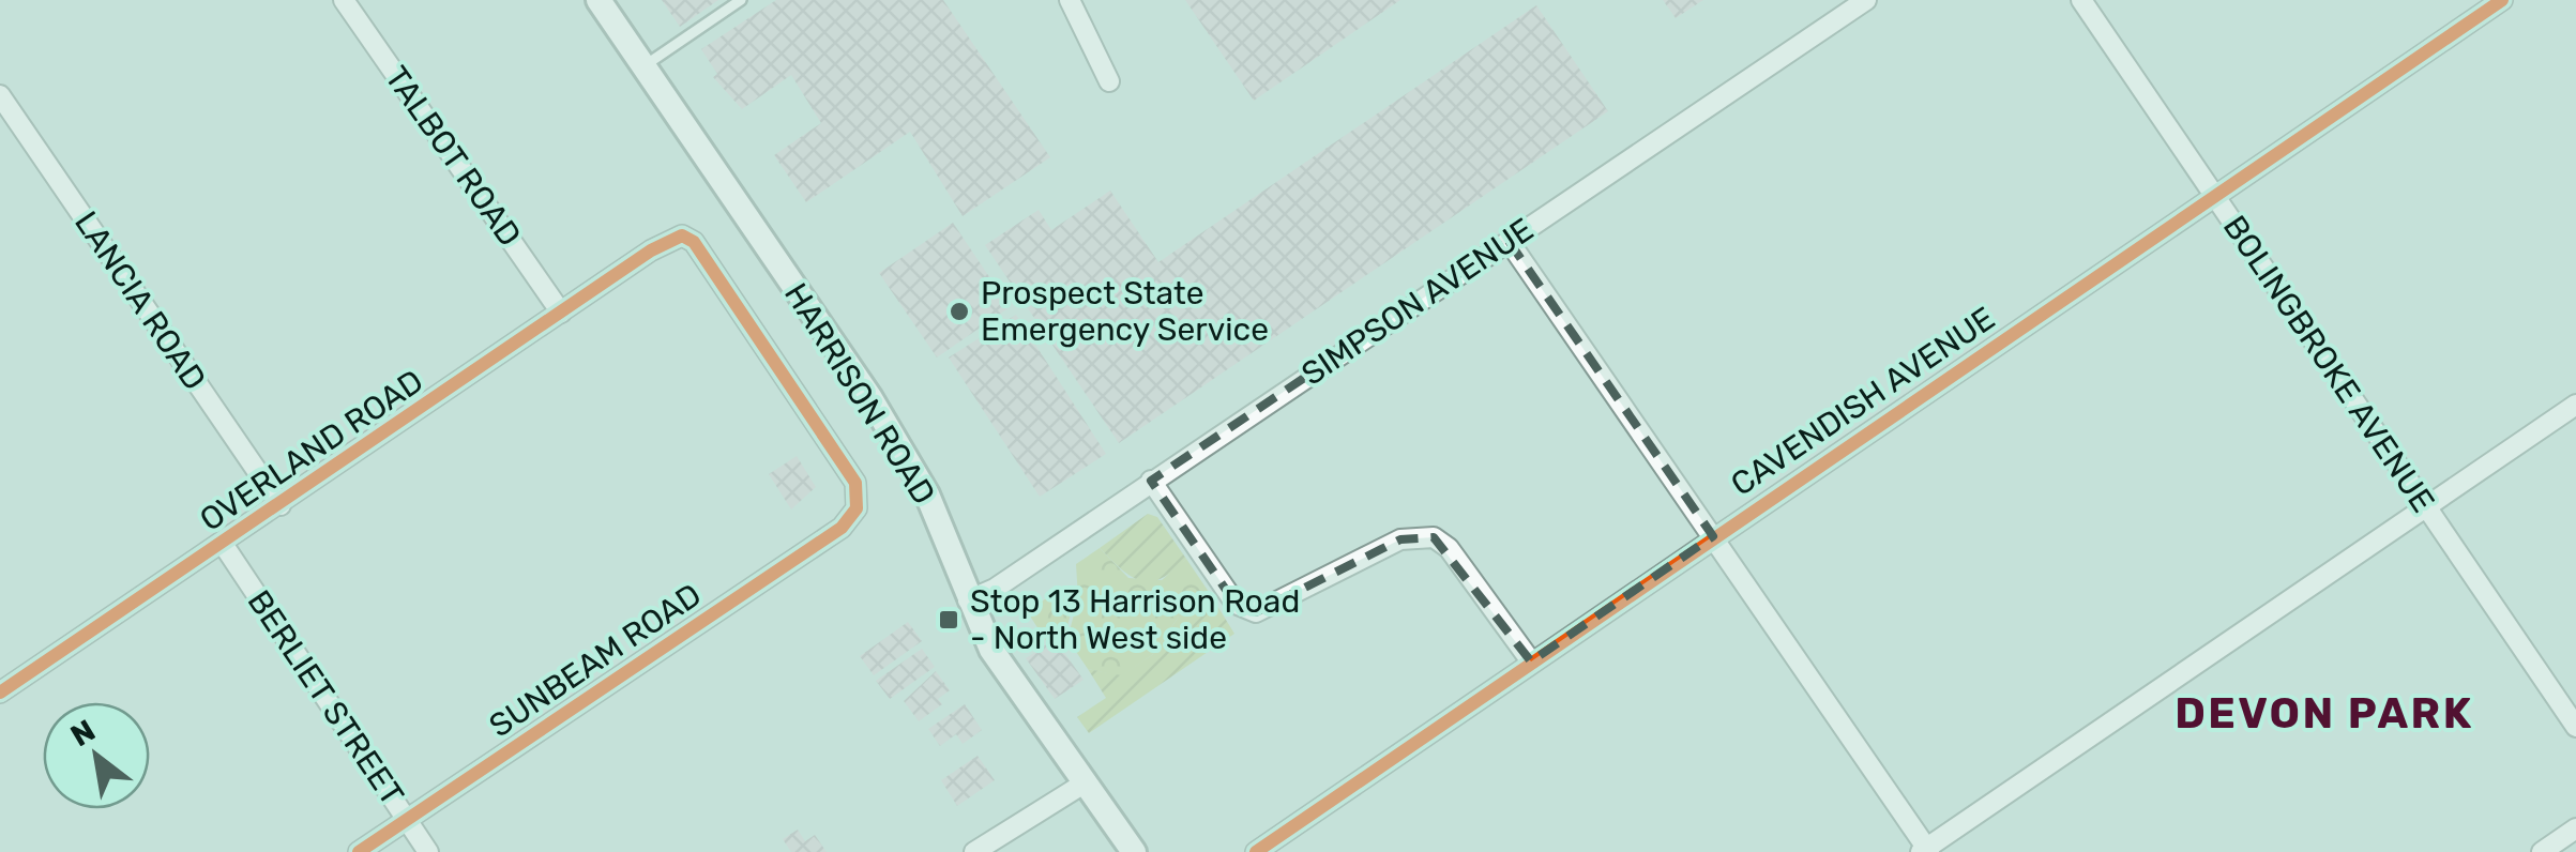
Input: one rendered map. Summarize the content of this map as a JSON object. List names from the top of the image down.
{
  "streets": {
    "street": [
      "TALBOT ROAD",
      "LANCIA ROAD",
      "SIMPSON AVENUE",
      "BOLINGBROKE AVENUE",
      "HARRISON ROAD",
      "CAVENDISH AVENUE",
      "OVERLAND ROAD",
      "SUNBEAM ROAD",
      "BERLIET STREET"
    ]
  },
  "crossings": [
    ["TALBOT ROAD", "OVERLAND ROAD"],
    ["LANCIA ROAD", "OVERLAND ROAD"],
    ["SIMPSON AVENUE", "HARRISON ROAD"],
    ["BOLINGBROKE AVENUE", "CAVENDISH AVENUE"],
    ["OVERLAND ROAD", "SUNBEAM ROAD"],
    ["OVERLAND ROAD", "BERLIET STREET"],
    ["SUNBEAM ROAD", "BERLIET STREET"]
  ],
  "districts": ["DEVON PARK"],
  "places": {
    "other": ["Prospect State Emergency Service"],
    "transit": ["Stop 13 Harrison Road - North West side"]
  },
  "north": "top left"
}
